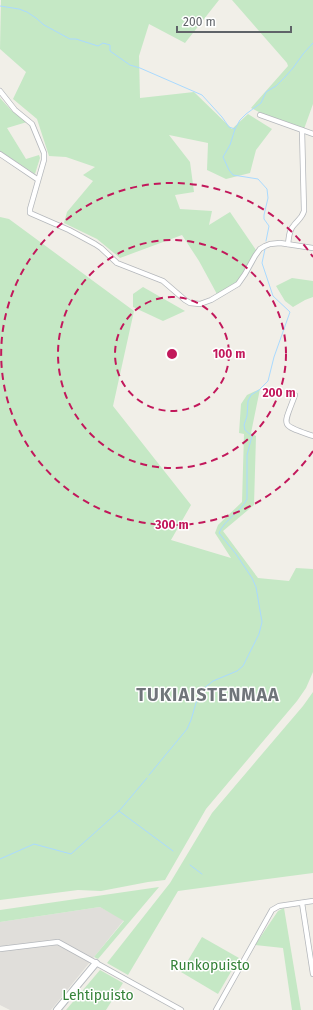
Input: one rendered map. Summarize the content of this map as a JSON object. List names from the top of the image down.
{
  "districts": ["TUKIAISTENMAA"],
  "parks": ["Runkopuisto", "Lehtipuisto"],
  "scale_bar": "200 m",
  "rings": ["100 m", "200 m", "300 m"]
}
